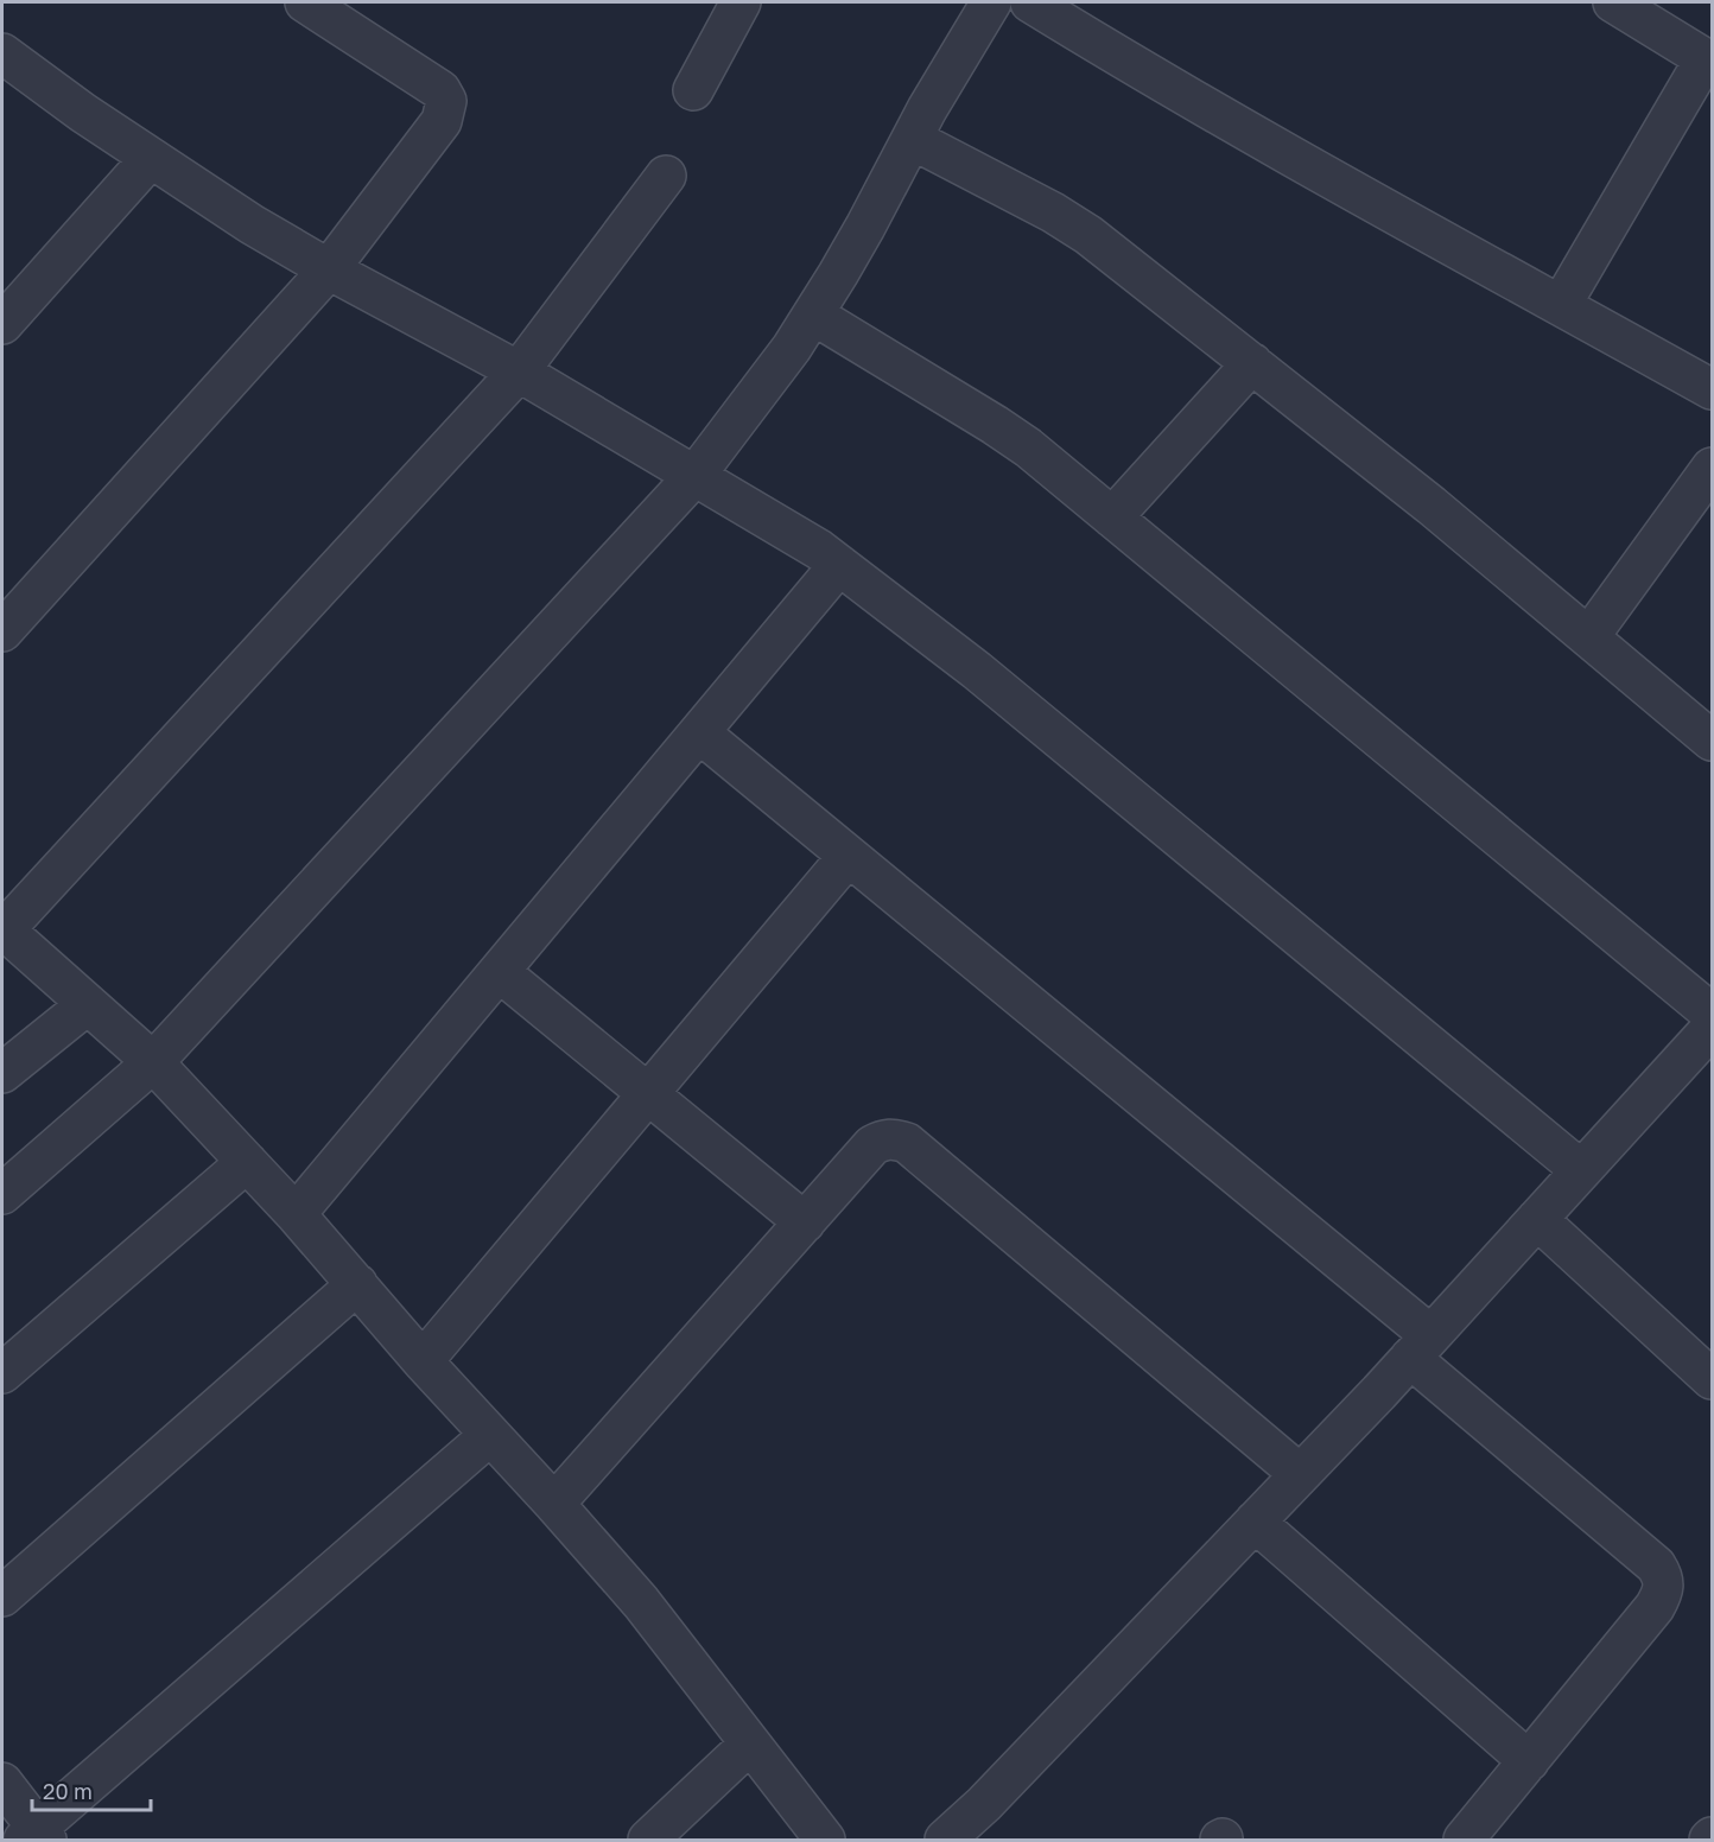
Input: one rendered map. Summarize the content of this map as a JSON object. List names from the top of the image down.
{
  "scale_bar": "20 m"
}
